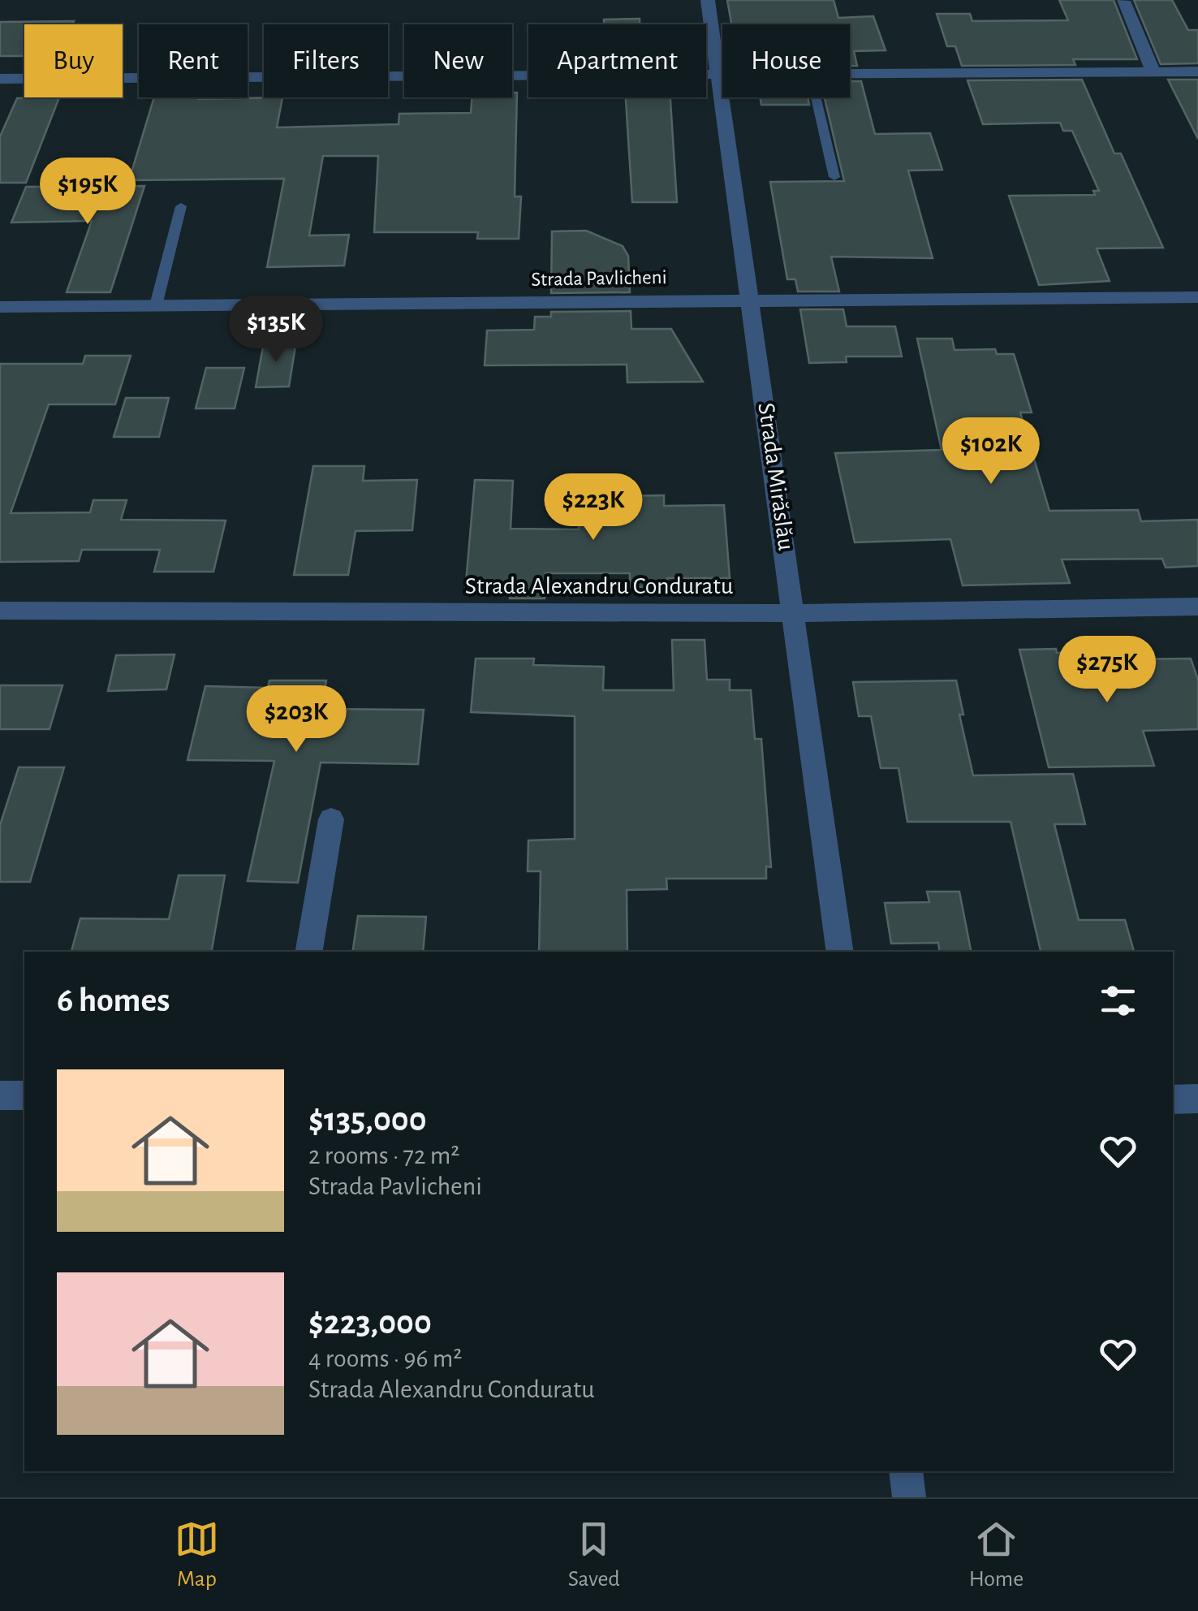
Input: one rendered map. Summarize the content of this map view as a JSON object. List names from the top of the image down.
{
  "streets": {
    "street": ["Strada Pavlicheni", "Strada Mirăslău", "Strada Alexandru Conduratu"]
  },
  "crossings": [
    ["Strada Pavlicheni", "Strada Mirăslău"],
    ["Strada Mirăslău", "Strada Alexandru Conduratu"]
  ],
  "page": {
    "chip": [
      "Buy",
      "Rent",
      "Filters",
      "New",
      "Apartment",
      "House"
    ],
    "price": [
      "$195K",
      "$135K",
      "$102K",
      "$223K",
      "$275K",
      "$203K"
    ],
    "heading": "6 homes",
    "list": [
      {
        "name": "$135,000",
        "note": "2 rooms · 72 m² · Strada Pavlicheni"
      },
      {
        "name": "$223,000",
        "note": "4 rooms · 96 m² · Strada Alexandru Conduratu"
      }
    ],
    "tabs": ["Map", "Saved", "Home"]
  }
}
